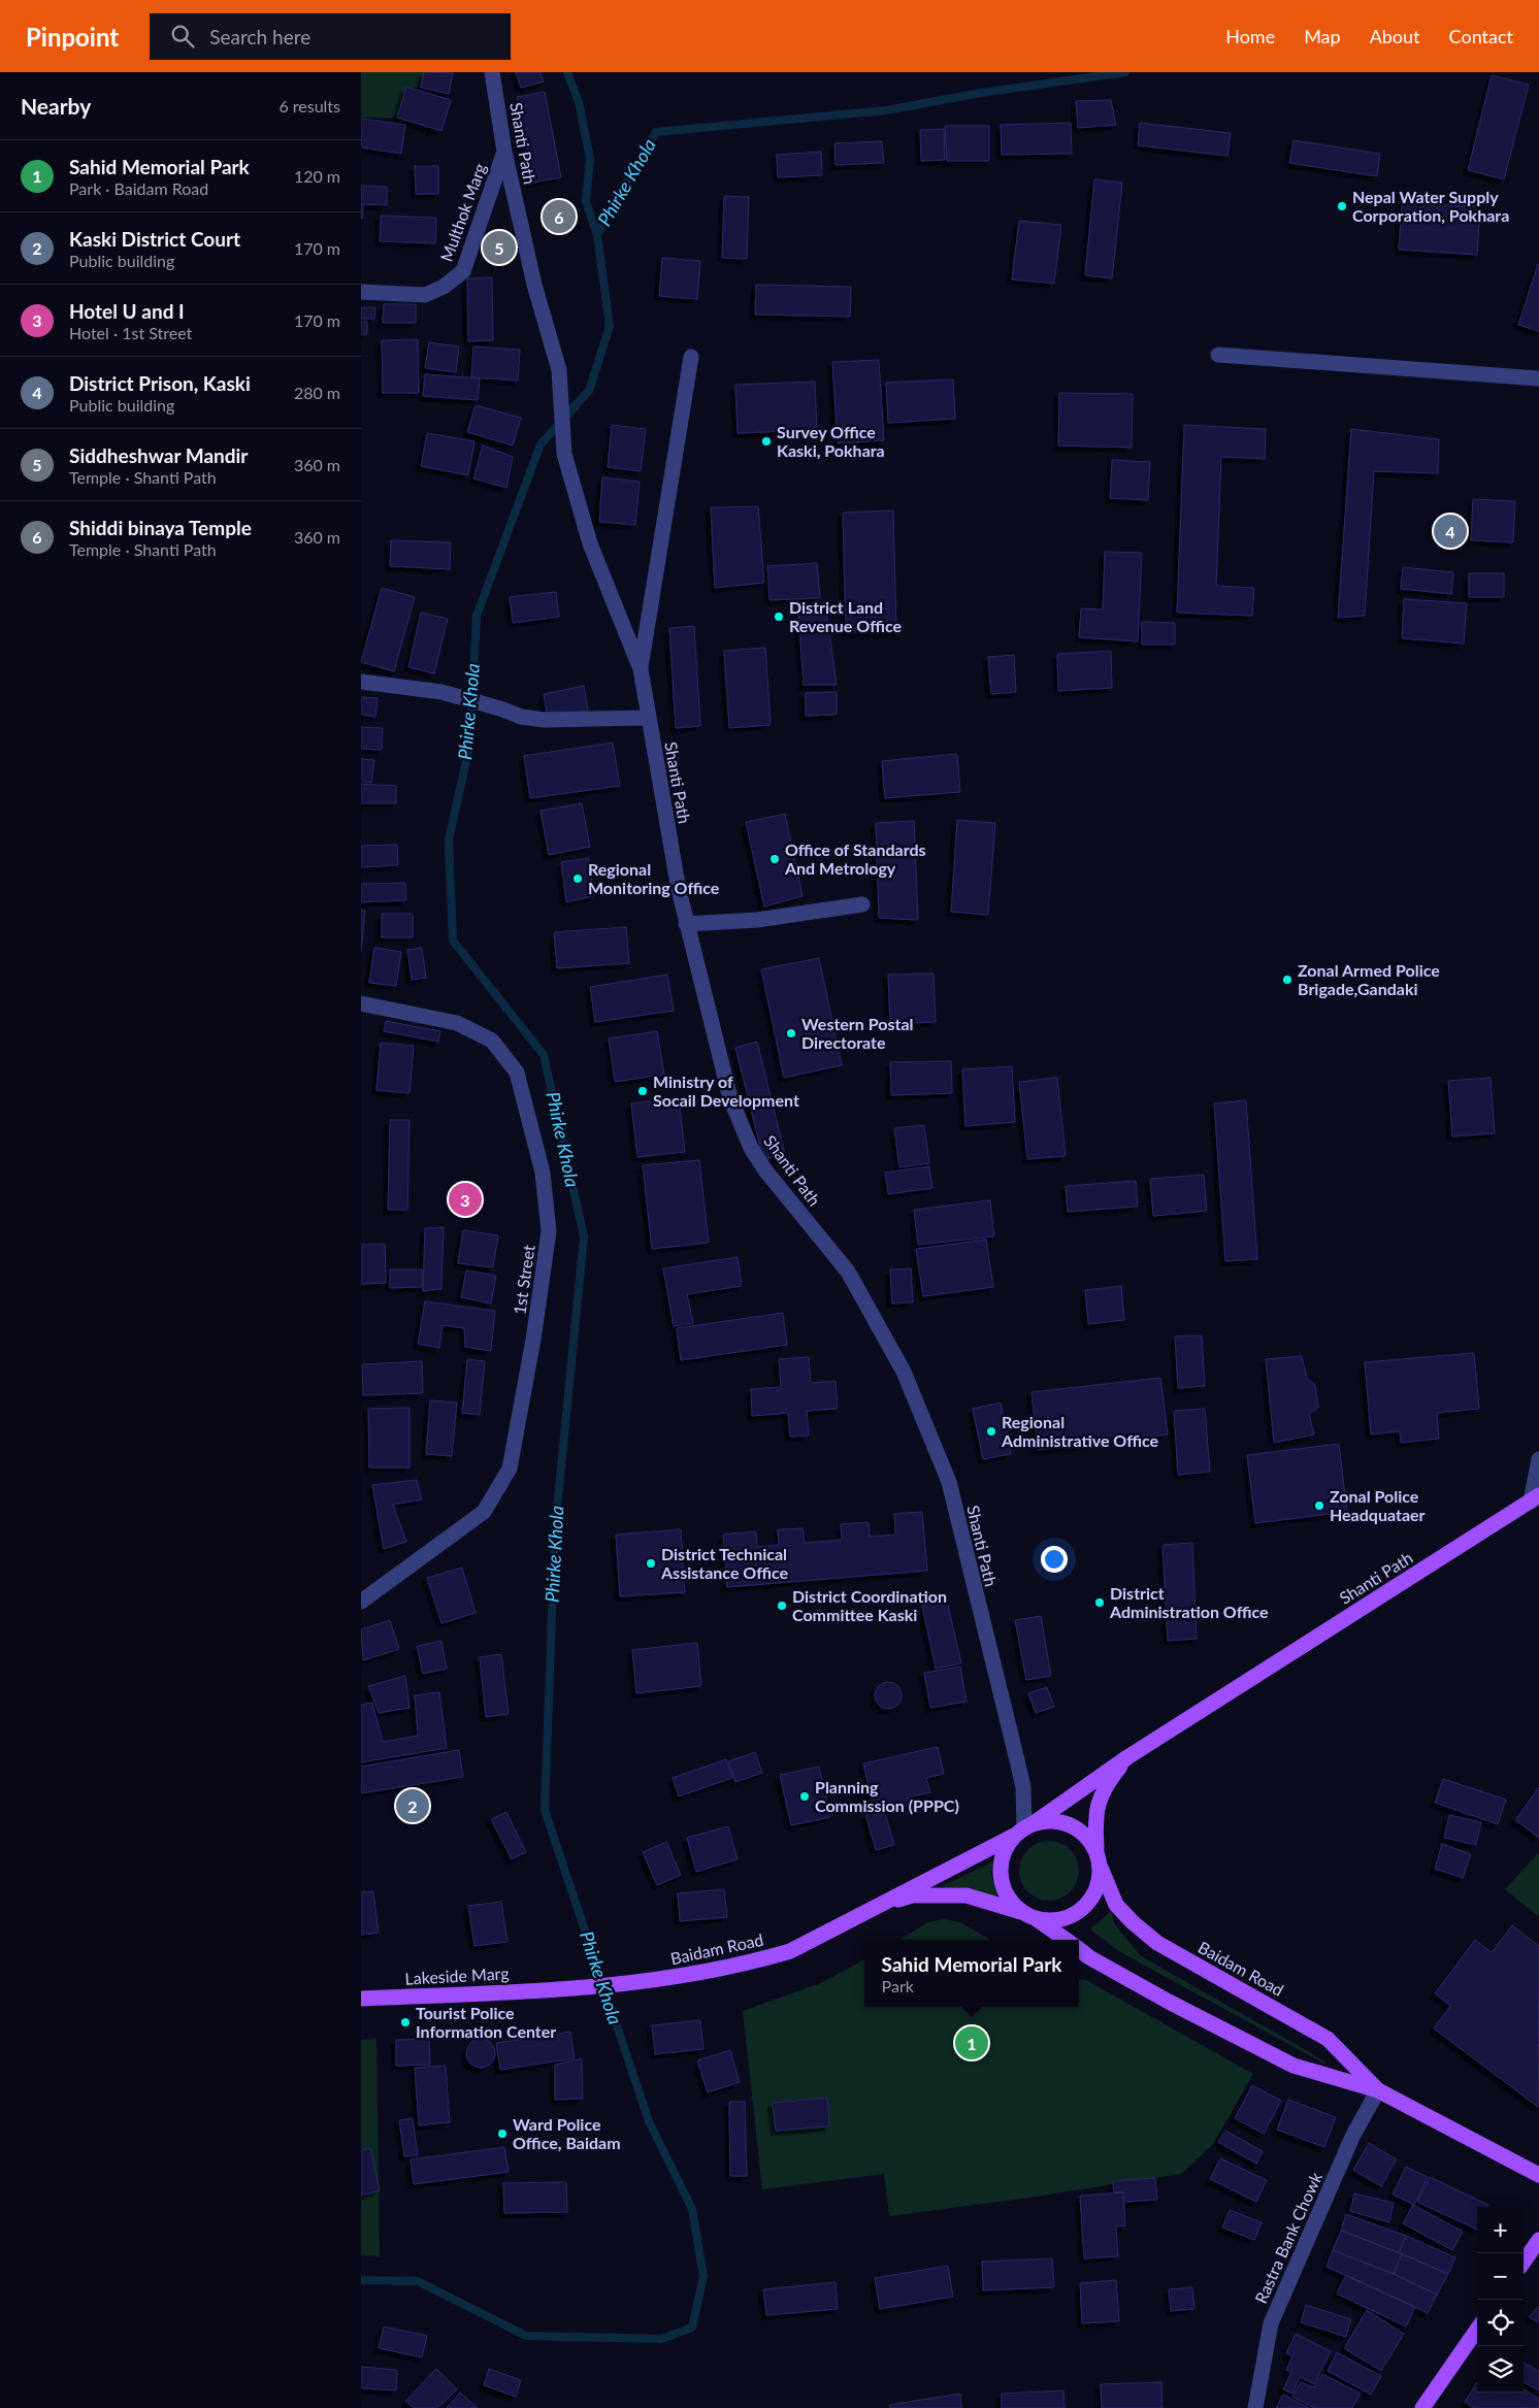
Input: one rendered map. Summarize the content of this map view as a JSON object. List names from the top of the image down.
{
  "streets": {
    "main road": ["Shanti Path", "Baidam Road", "Lakeside Marg"],
    "street": ["Multhok Marg", "1st Street", "Rastra Bank Chowk"]
  },
  "crossings": [
    ["Shanti Path", "Multhok Marg"],
    ["Shanti Path", "Baidam Road"],
    ["Baidam Road", "Lakeside Marg"],
    ["Baidam Road", "Rastra Bank Chowk"]
  ],
  "water": ["Phirke Khola"],
  "places": [
    "Nepal Water Supply Corporation, Pokhara",
    "Survey Office Kaski, Pokhara",
    "District Land Revenue Office",
    "Office of Standards And Metrology",
    "Regional Monitoring Office",
    "Zonal Armed Police Brigade,Gandaki",
    "Western Postal Directorate",
    "Ministry of Socail Development",
    "Regional Administrative Office",
    "Zonal Police Headquataer",
    "District Technical Assistance Office",
    "District Administration Office",
    "District Coordination Committee Kaski",
    "Planning Commission (PPPC)",
    "Tourist Police Information Center",
    "Ward Police Office, Baidam"
  ],
  "page": {
    "header": "Pinpoint",
    "search": "Search here",
    "nav": [
      "Home",
      "Map",
      "About",
      "Contact"
    ],
    "heading": ["Nearby", "6 results"],
    "list": [
      {
        "mark": "1",
        "name": "Sahid Memorial Park",
        "note": "Park · Baidam Road",
        "value": "120 m"
      },
      {
        "mark": "2",
        "name": "Kaski District Court",
        "note": "Public building",
        "value": "170 m"
      },
      {
        "mark": "3",
        "name": "Hotel U and I",
        "note": "Hotel · 1st Street",
        "value": "170 m"
      },
      {
        "mark": "4",
        "name": "District Prison, Kaski",
        "note": "Public building",
        "value": "280 m"
      },
      {
        "mark": "5",
        "name": "Siddheshwar Mandir",
        "note": "Temple · Shanti Path",
        "value": "360 m"
      },
      {
        "mark": "6",
        "name": "Shiddi binaya Temple",
        "note": "Temple · Shanti Path",
        "value": "360 m"
      }
    ],
    "pins": [
      "6",
      "5",
      "4",
      "3",
      "2",
      "1"
    ],
    "popup": ["Sahid Memorial Park", "Park"],
    "map_buttons": ["+", "−"]
  }
}
